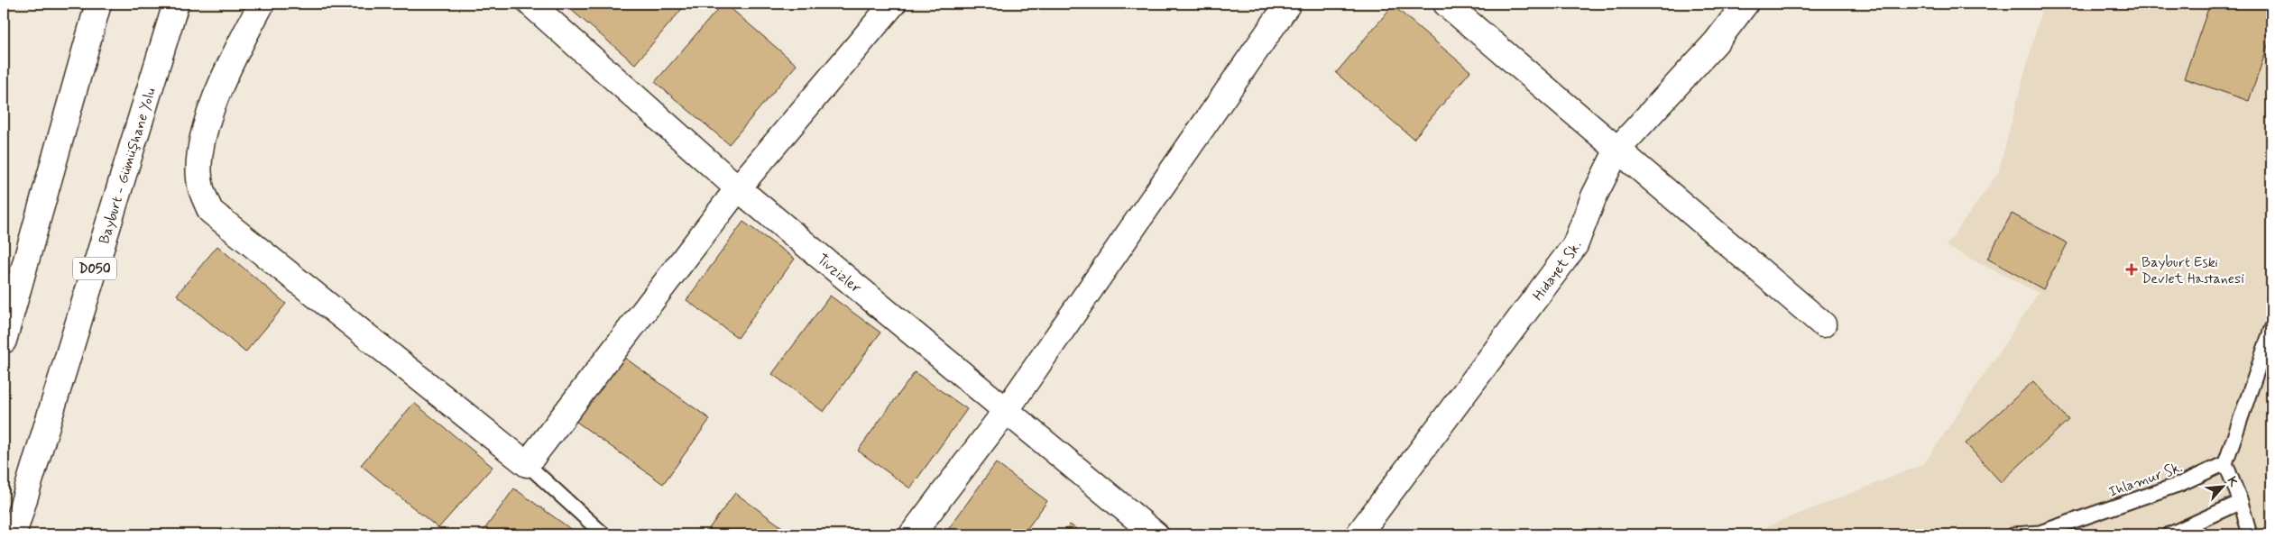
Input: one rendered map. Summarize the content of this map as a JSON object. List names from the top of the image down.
{
  "streets": {
    "main road": [
      "Bayburt - Gümüşhane Yolu",
      "D050",
      "Hidayet Sk.",
      "Tivzizler"
    ],
    "lane": ["Ihlamur Sk."]
  },
  "places": {
    "health": ["Bayburt Eski Devlet Hastanesi"]
  },
  "north": "top right"
}
